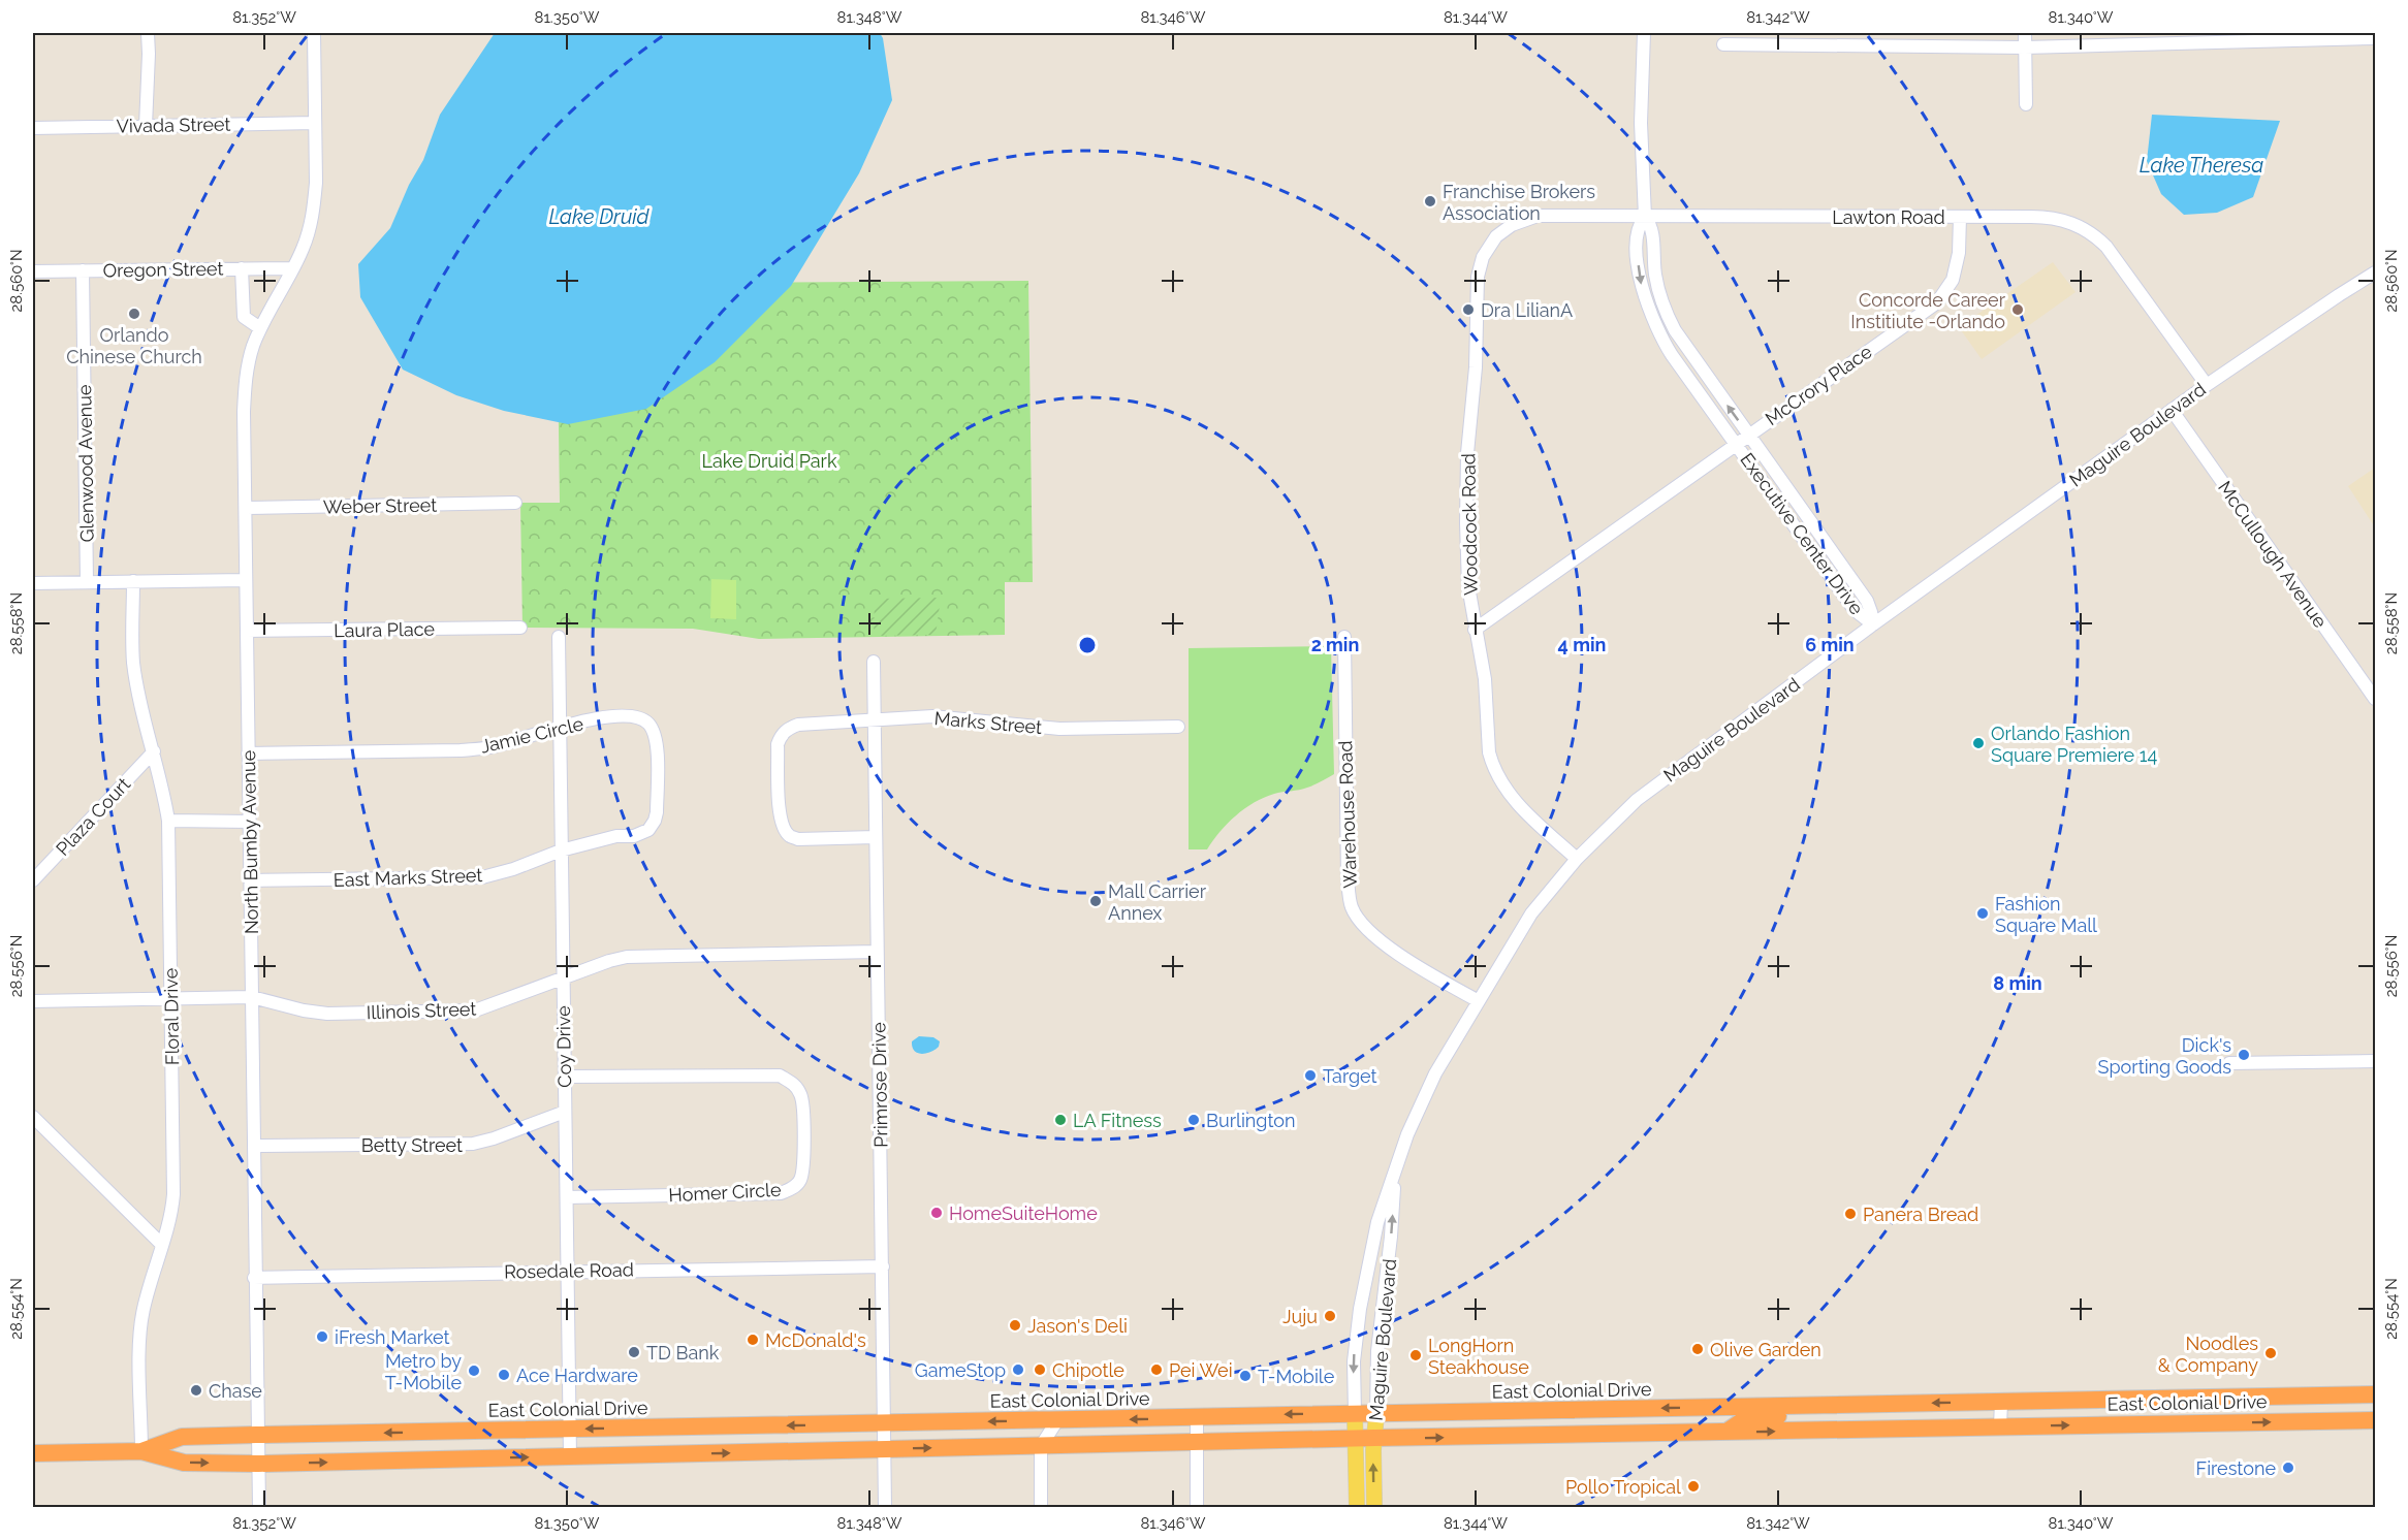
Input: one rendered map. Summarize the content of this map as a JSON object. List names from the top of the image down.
{
  "streets": {
    "highway": ["East Colonial Drive"],
    "main road": ["Maguire Boulevard"],
    "street": [
      "Vivada Street",
      "Lawton Road",
      "Oregon Street",
      "McCrory Place",
      "Glenwood Avenue",
      "Weber Street",
      "Woodcock Road",
      "Executive Center Drive",
      "McCullough Avenue",
      "Laura Place",
      "Marks Street",
      "Jamie Circle",
      "Warehouse Road",
      "Plaza Court",
      "North Bumby Avenue",
      "East Marks Street",
      "Illinois Street",
      "Floral Drive",
      "Coy Drive",
      "Primrose Drive",
      "Betty Street",
      "Homer Circle",
      "Rosedale Road"
    ]
  },
  "crossings": [
    ["Vivada Street", "North Bumby Avenue"],
    ["Lawton Road", "McCrory Place"],
    ["Lawton Road", "Maguire Boulevard"],
    ["Lawton Road", "Woodcock Road"],
    ["Lawton Road", "Executive Center Drive"],
    ["Oregon Street", "Glenwood Avenue"],
    ["Oregon Street", "North Bumby Avenue"],
    ["McCrory Place", "Woodcock Road"],
    ["McCrory Place", "Executive Center Drive"],
    ["Maguire Boulevard", "Woodcock Road"],
    ["Maguire Boulevard", "Executive Center Drive"],
    ["Maguire Boulevard", "McCullough Avenue"],
    ["Maguire Boulevard", "Warehouse Road"],
    ["Maguire Boulevard", "East Colonial Drive"],
    ["Weber Street", "North Bumby Avenue"],
    ["Laura Place", "North Bumby Avenue"],
    ["Marks Street", "Primrose Drive"],
    ["Jamie Circle", "North Bumby Avenue"],
    ["Jamie Circle", "East Marks Street"],
    ["Jamie Circle", "Coy Drive"],
    ["Plaza Court", "Floral Drive"],
    ["North Bumby Avenue", "East Marks Street"],
    ["North Bumby Avenue", "Illinois Street"],
    ["North Bumby Avenue", "Betty Street"],
    ["North Bumby Avenue", "Rosedale Road"],
    ["North Bumby Avenue", "East Colonial Drive"],
    ["East Marks Street", "Coy Drive"],
    ["Illinois Street", "Floral Drive"],
    ["Illinois Street", "Coy Drive"],
    ["Illinois Street", "Primrose Drive"],
    ["Floral Drive", "East Colonial Drive"],
    ["Coy Drive", "Betty Street"],
    ["Coy Drive", "Homer Circle"],
    ["Coy Drive", "Rosedale Road"],
    ["Coy Drive", "East Colonial Drive"],
    ["Primrose Drive", "Rosedale Road"],
    ["Primrose Drive", "East Colonial Drive"]
  ],
  "water": ["Lake Theresa", "Lake Druid"],
  "parks": ["Lake Druid Park"],
  "places": [
    "Franchise Brokers Association",
    "Dra LilianA",
    "Concorde Career Institiute -Orlando",
    "Orlando Chinese Church",
    "Orlando Fashion Square Premiere 14",
    "Mall Carrier Annex",
    "Fashion Square Mall",
    "Dick's Sporting Goods",
    "Target",
    "LA Fitness",
    "Burlington",
    "HomeSuiteHome",
    "Panera Bread",
    "Juju",
    "Jason's Deli",
    "iFresh Market",
    "McDonald's",
    "Olive Garden",
    "TD Bank",
    "Noodles & Company",
    "LongHorn Steakhouse",
    "GameStop",
    "Chipotle",
    "Pei Wei",
    "Metro by T-Mobile",
    "Ace Hardware",
    "T-Mobile",
    "Chase",
    "Firestone",
    "Pollo Tropical"
  ],
  "coordinates": [
    "81.352°W",
    "81.350°W",
    "81.348°W",
    "81.346°W",
    "81.344°W",
    "81.342°W",
    "81.340°W",
    "28.560°N",
    "28.558°N",
    "28.556°N",
    "28.554°N"
  ],
  "rings": [
    "2 min",
    "4 min",
    "6 min",
    "8 min"
  ]
}
